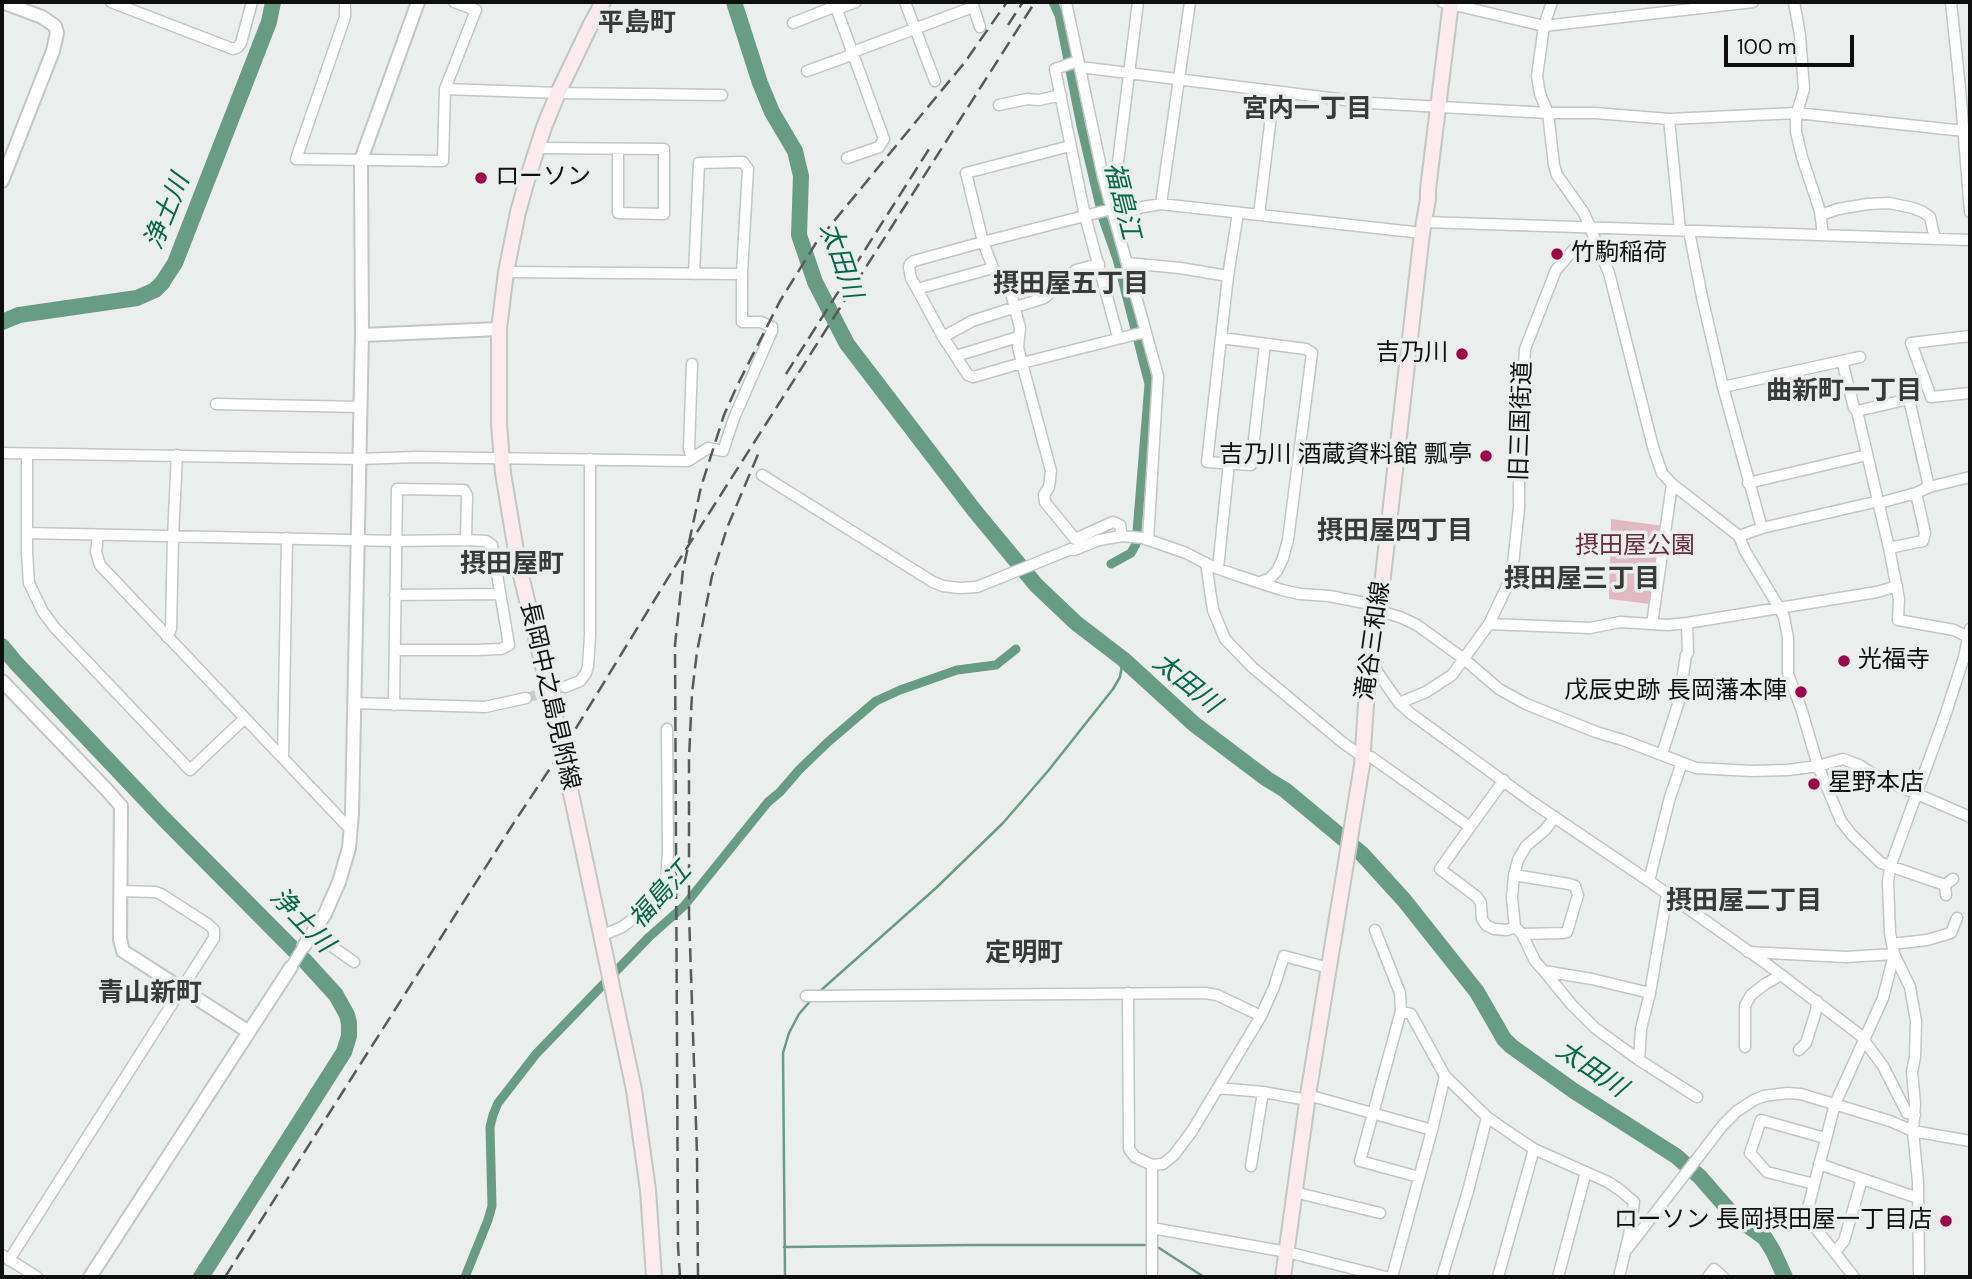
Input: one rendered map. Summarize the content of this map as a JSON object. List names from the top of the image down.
{
  "streets": {
    "main road": ["滝谷三和線", "長岡中之島見附線"],
    "street": ["旧三国街道"]
  },
  "districts": [
    "平島町",
    "宮内一丁目",
    "摂田屋五丁目",
    "曲新町一丁目",
    "摂田屋四丁目",
    "摂田屋町",
    "摂田屋三丁目",
    "摂田屋二丁目",
    "定明町",
    "青山新町"
  ],
  "water": ["福島江", "浄土川", "太田川"],
  "parks": ["摂田屋公園"],
  "places": [
    "ローソン",
    "竹駒稲荷",
    "吉乃川",
    "吉乃川 酒蔵資料館 瓢亭",
    "光福寺",
    "戊辰史跡 長岡藩本陣",
    "星野本店",
    "ローソン 長岡摂田屋一丁目店"
  ],
  "scale_bar": "100 m"
}
